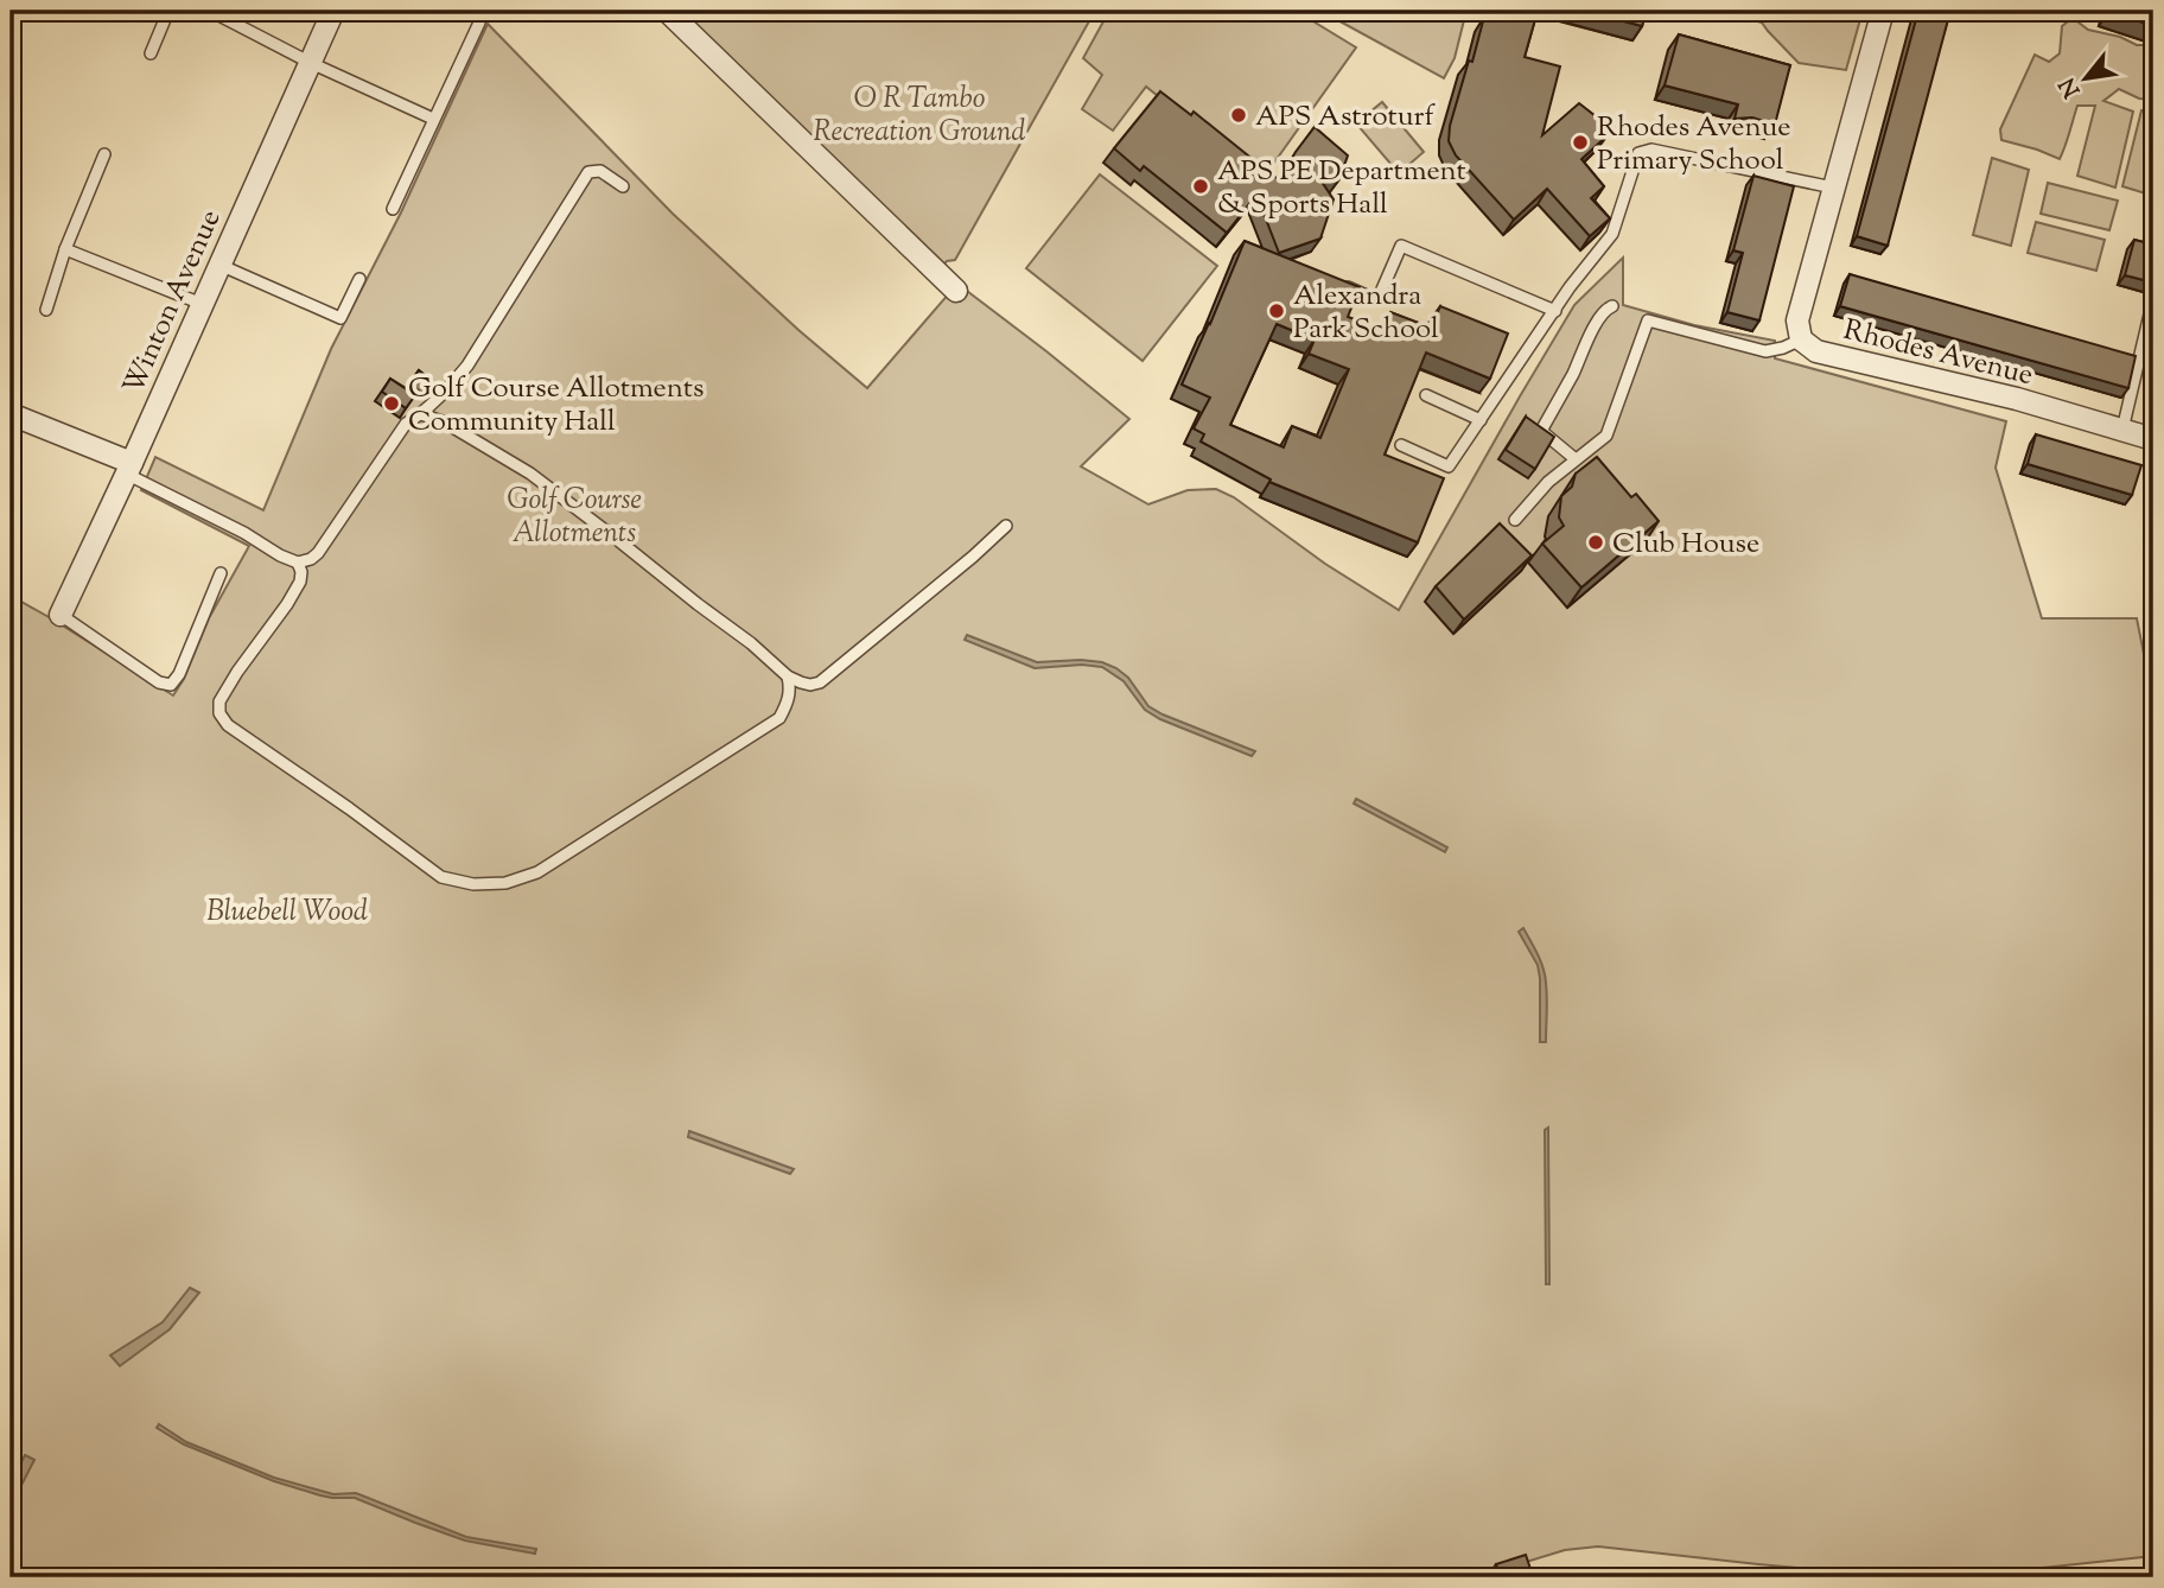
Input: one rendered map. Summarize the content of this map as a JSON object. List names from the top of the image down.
{
  "streets": {
    "street": ["Winton Avenue", "Rhodes Avenue"]
  },
  "parks": ["O R Tambo Recreation Ground", "Golf Course Allotments", "Bluebell Wood"],
  "places": [
    "APS Astroturf",
    "Rhodes Avenue Primary School",
    "APS PE Department & Sports Hall",
    "Alexandra Park School",
    "Golf Course Allotments Community Hall",
    "Club House"
  ],
  "north": "bottom left"
}
